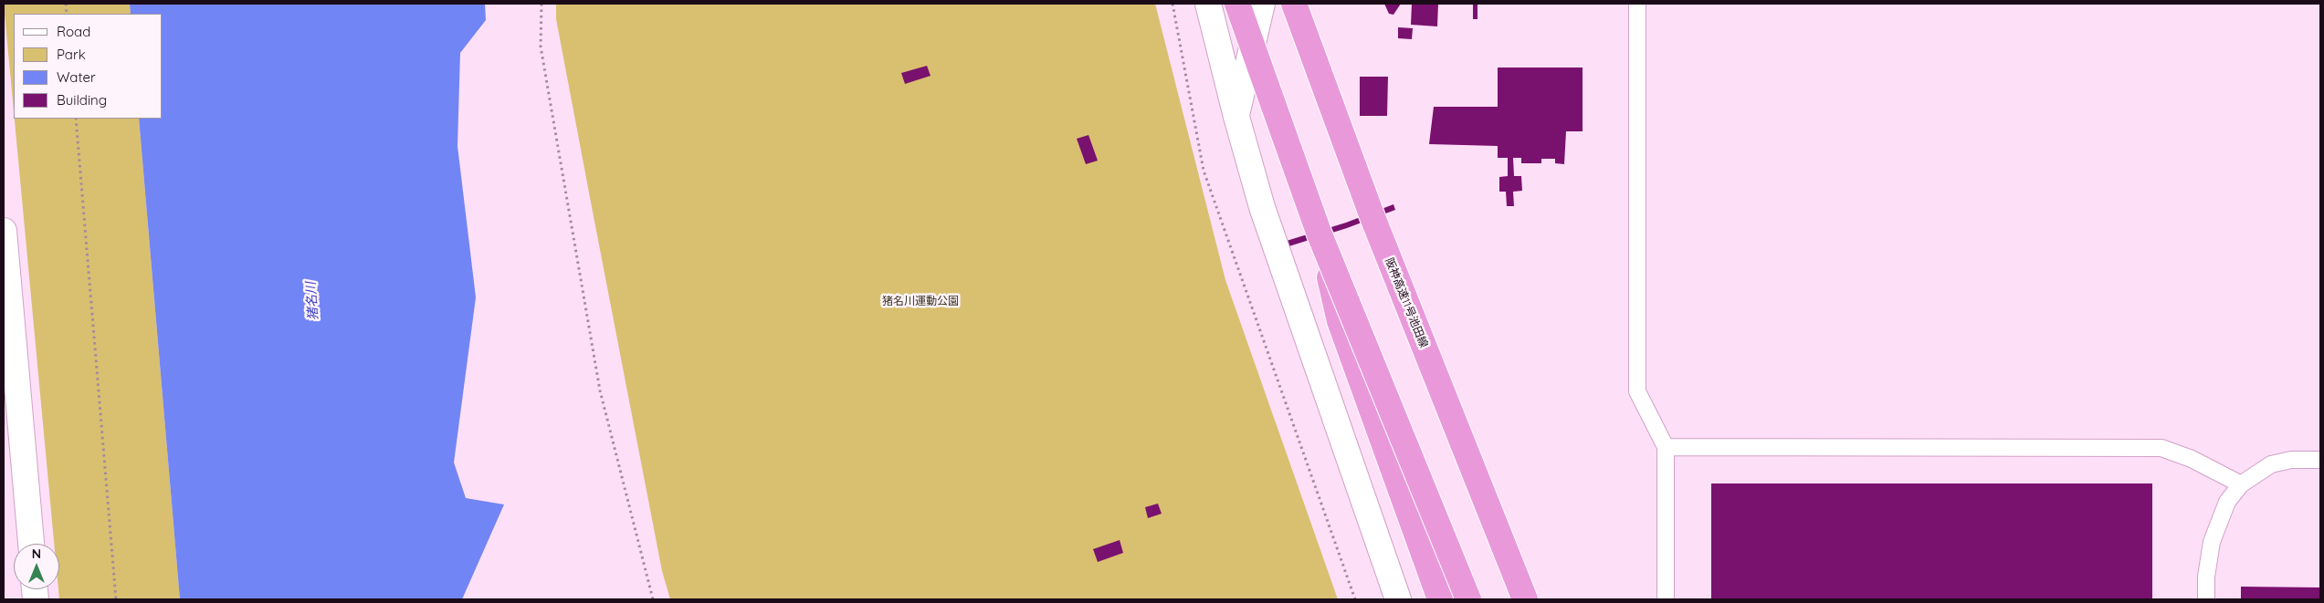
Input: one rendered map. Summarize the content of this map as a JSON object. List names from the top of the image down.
{
  "streets": {
    "highway": ["阪神高速11号池田線"]
  },
  "water": ["猪名川"],
  "parks": ["猪名川運動公園"],
  "legend": [
    "Road",
    "Park",
    "Water",
    "Building"
  ],
  "north": "top"
}
